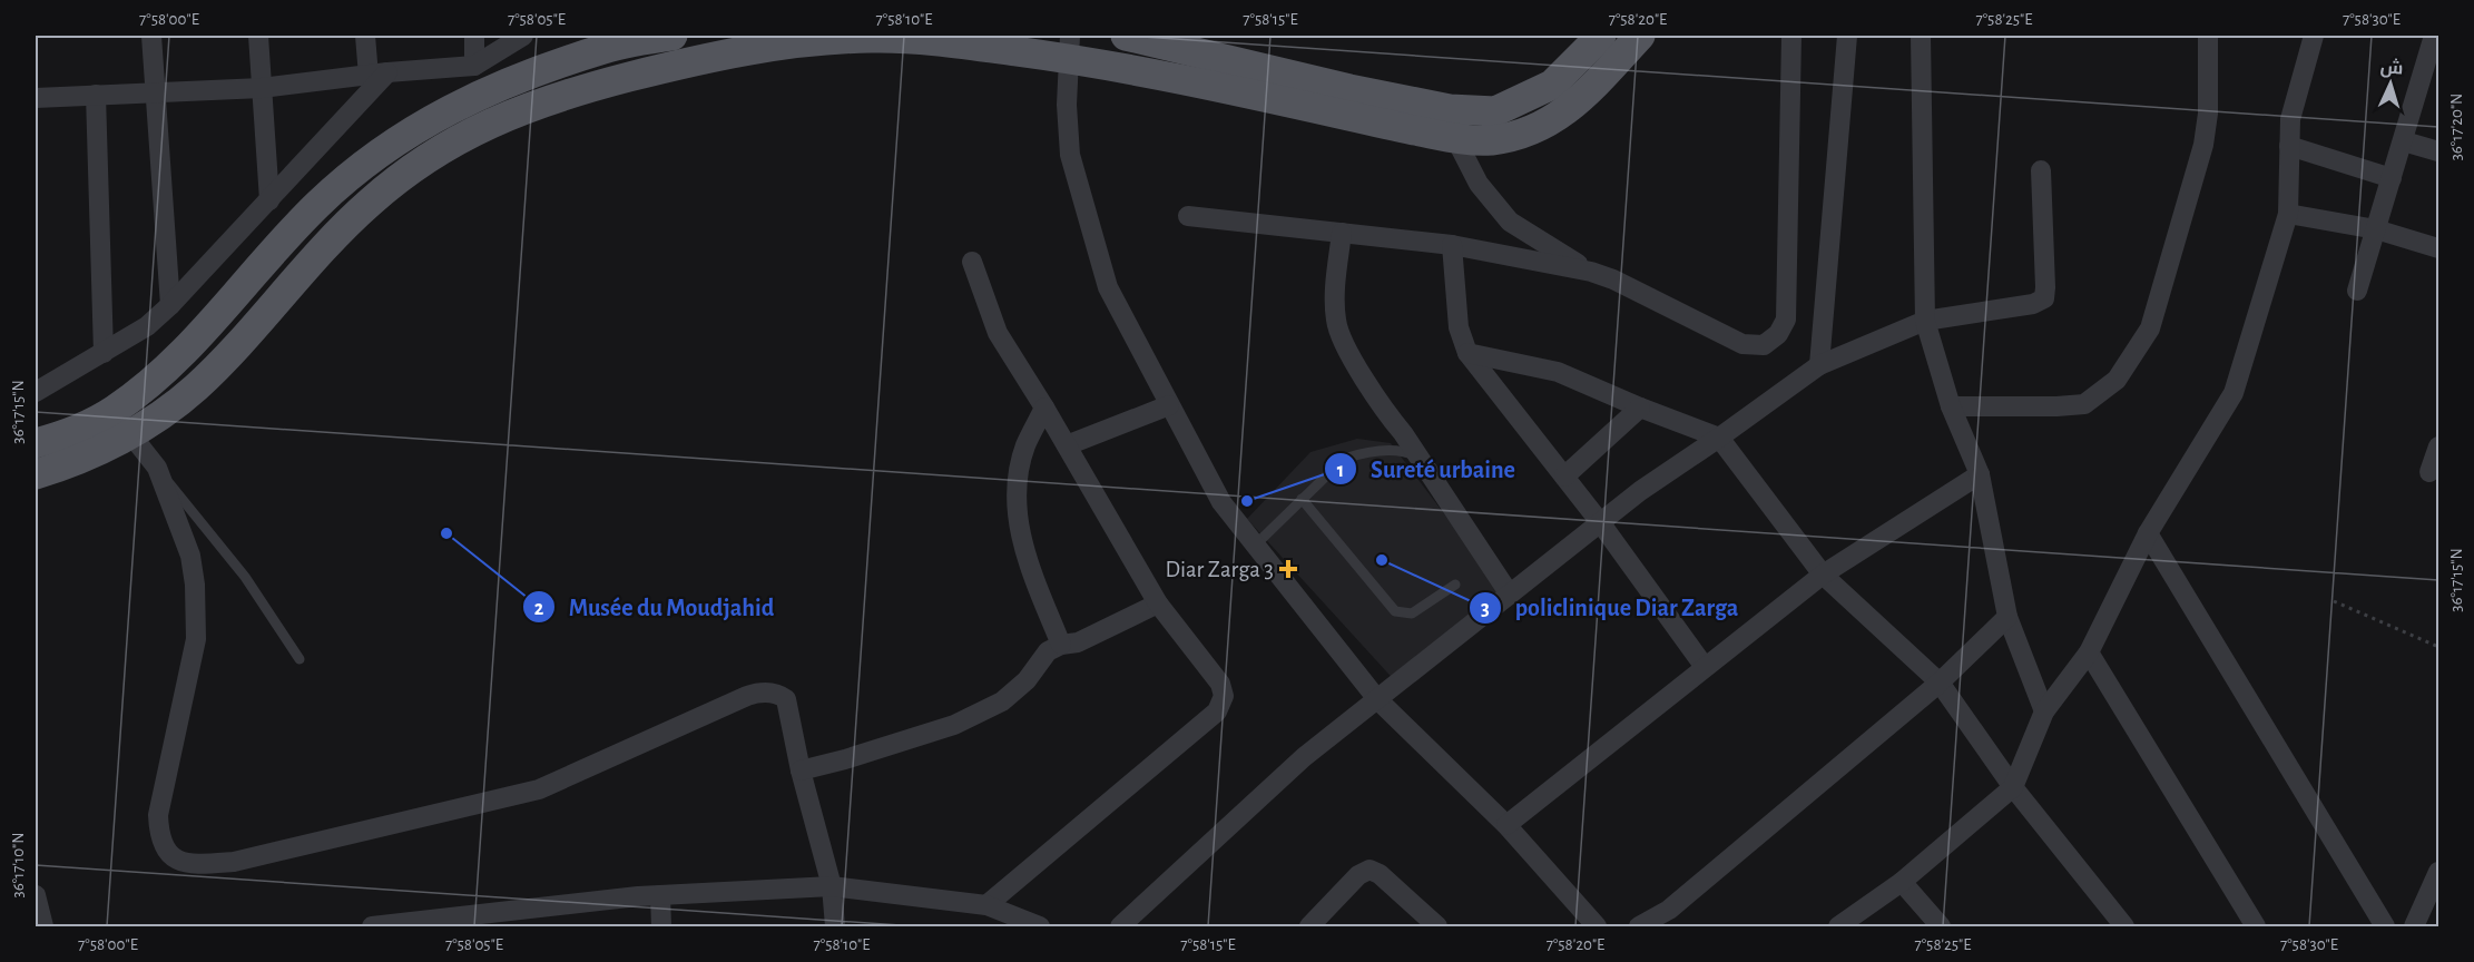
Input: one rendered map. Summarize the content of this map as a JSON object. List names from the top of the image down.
{
  "places": {
    "other": ["Sureté urbaine", "Musée du Moudjahid", "policlinique Diar Zarga"],
    "health": ["Diar Zarga 3"]
  },
  "north": "top",
  "coordinates": [
    "7°58'00\"E",
    "7°58'05\"E",
    "7°58'10\"E",
    "7°58'15\"E",
    "7°58'20\"E",
    "7°58'25\"E",
    "7°58'30\"E",
    "36°17'20\"N",
    "36°17'15\"N",
    "36°17'10\"N"
  ]
}
